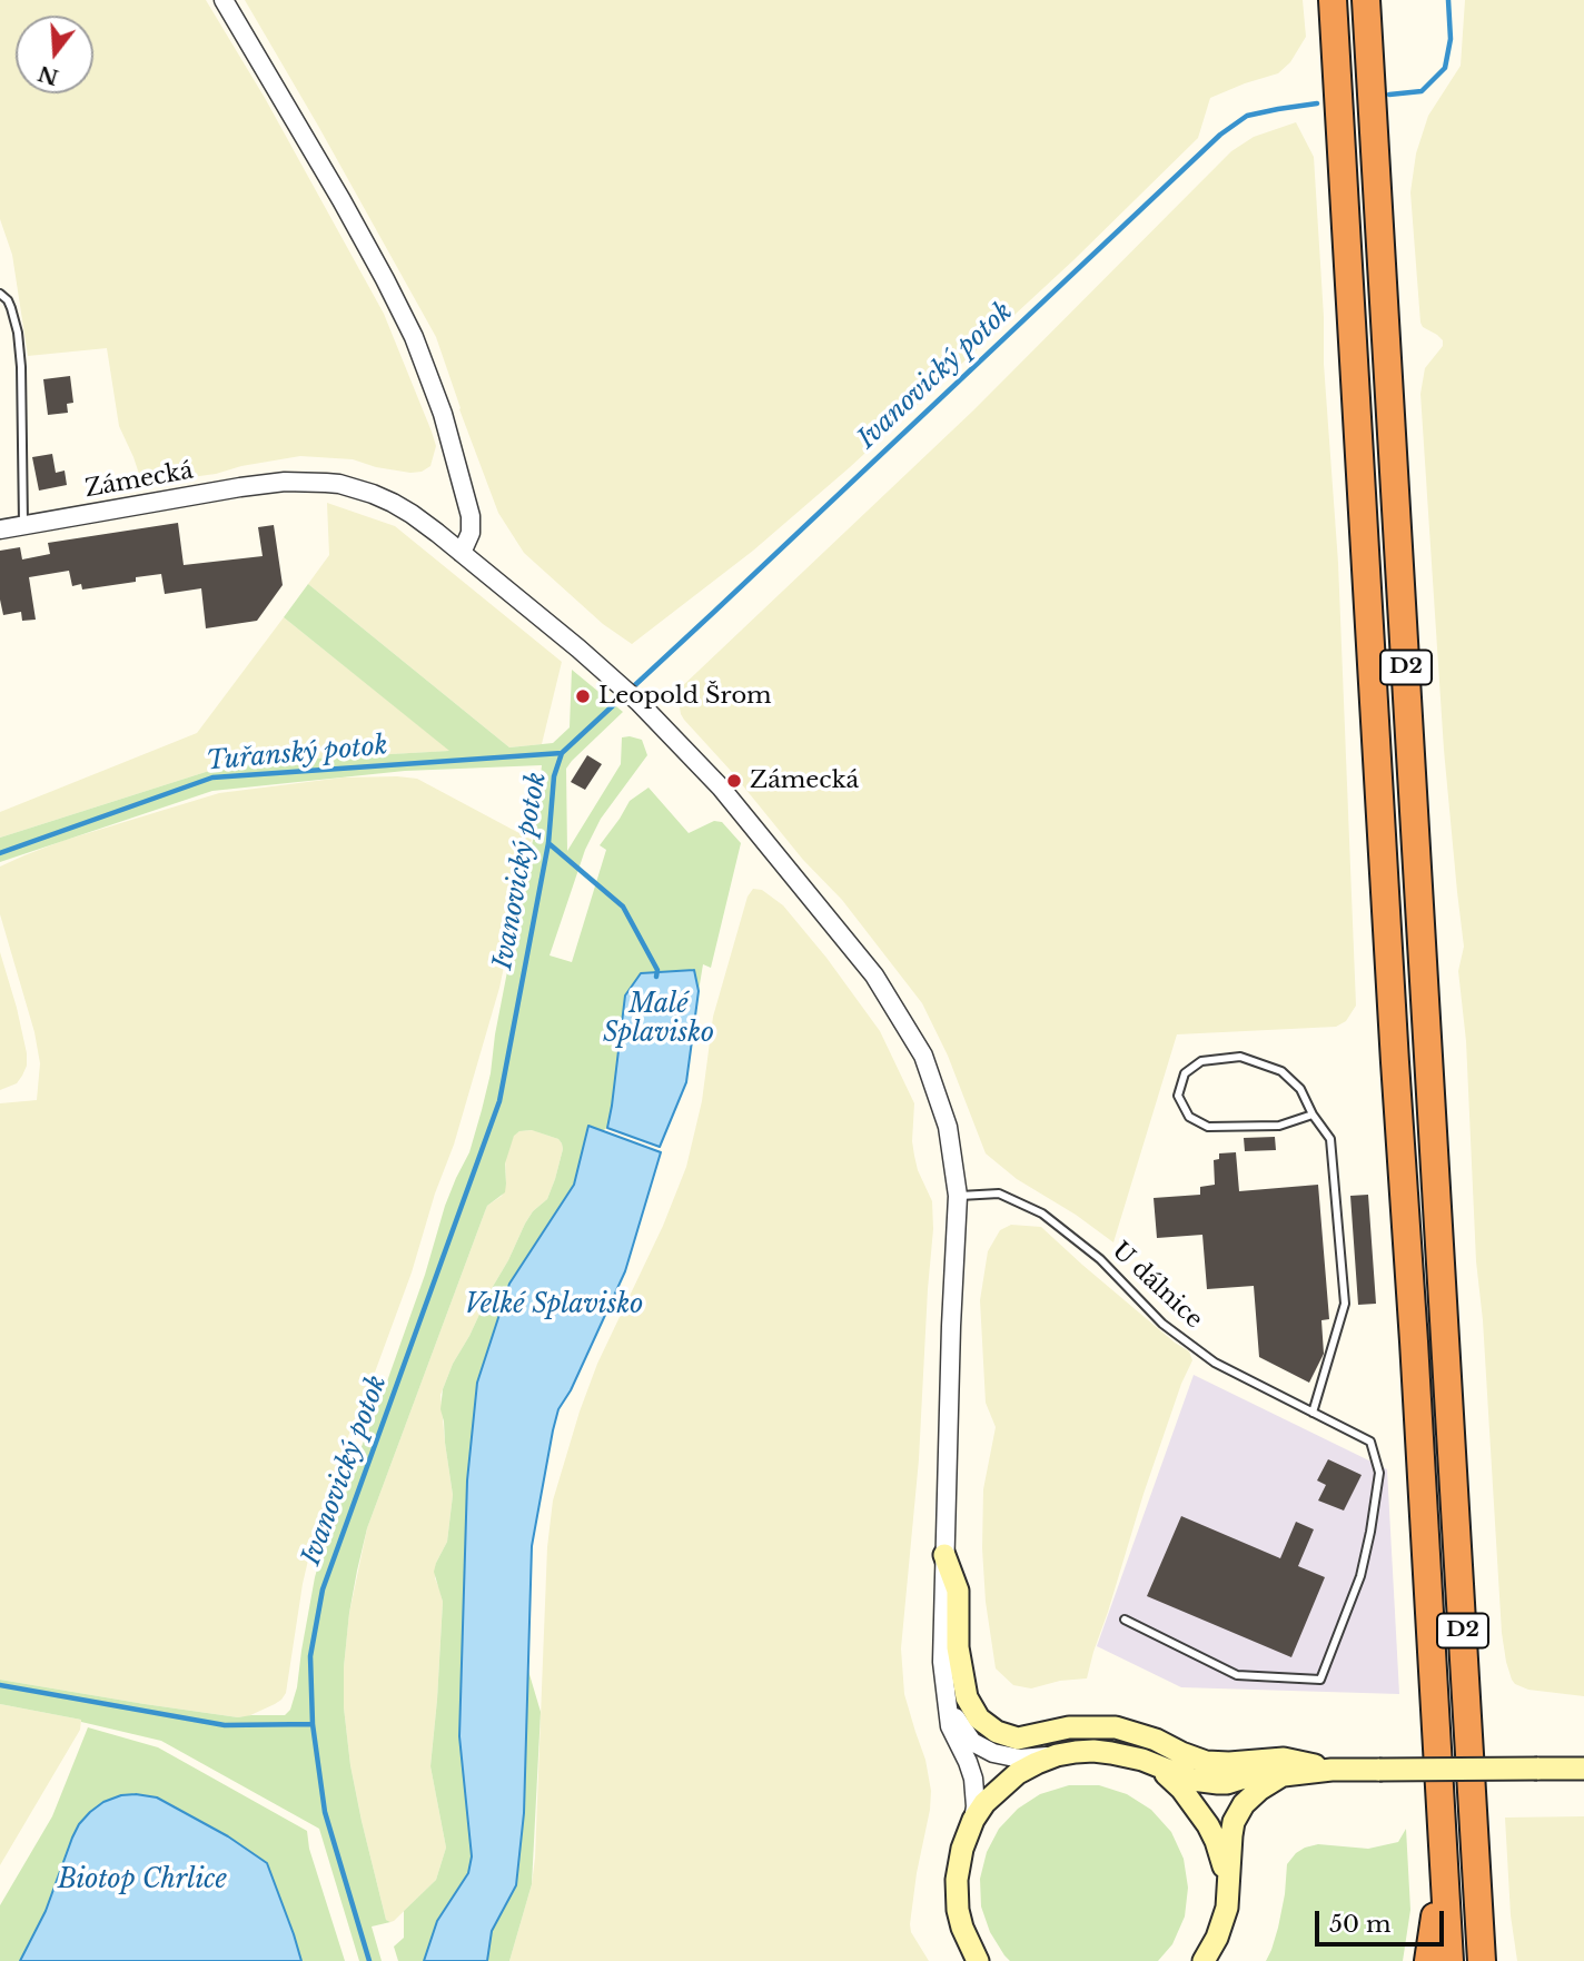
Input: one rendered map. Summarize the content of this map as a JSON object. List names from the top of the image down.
{
  "streets": {
    "highway": ["D2"],
    "street": ["Zámecká"],
    "lane": ["U dálnice"]
  },
  "crossings": [
    ["Zámecká", "U dálnice"]
  ],
  "water": [
    "Ivanovický potok",
    "Tuřanský potok",
    "Malé Splavisko",
    "Velké Splavisko",
    "Biotop Chrlice"
  ],
  "places": ["Leopold Šrom", "Zámecká"],
  "scale_bar": "50 m",
  "north": "bottom"
}
